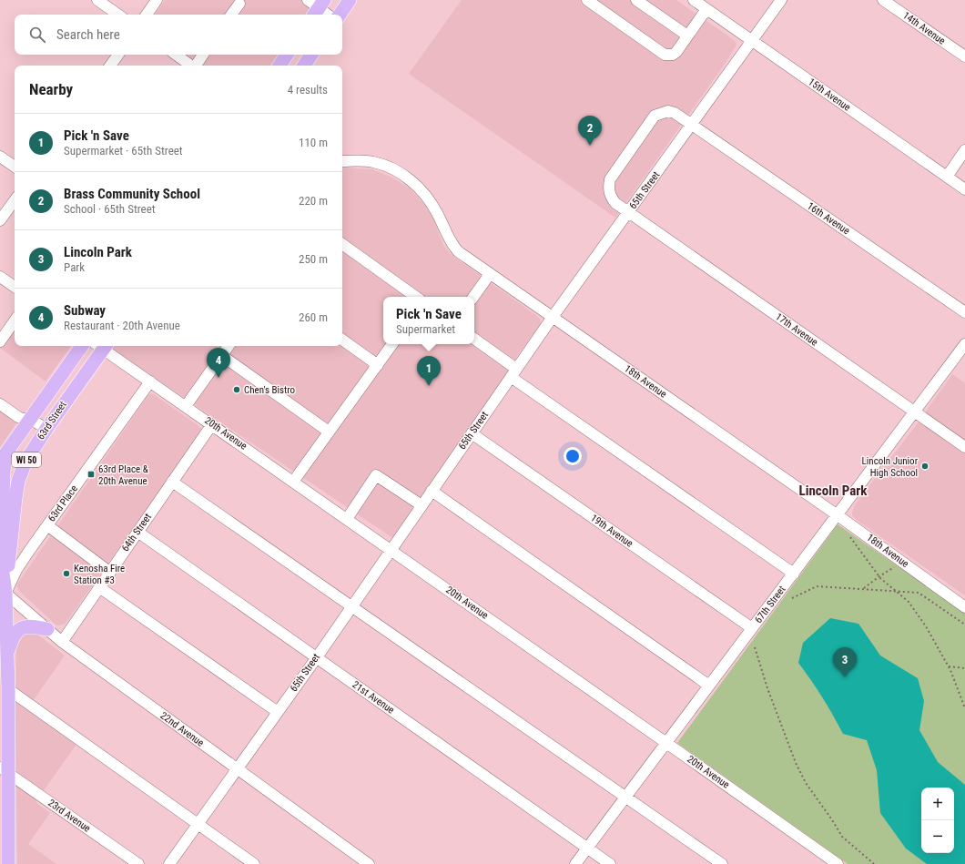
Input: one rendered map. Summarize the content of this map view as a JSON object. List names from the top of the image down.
{
  "streets": {
    "main road": ["63rd Street", "WI 50"],
    "street": [
      "14th Avenue",
      "15th Avenue",
      "65th Street",
      "16th Avenue",
      "17th Avenue",
      "18th Avenue",
      "20th Avenue",
      "63rd Place",
      "19th Avenue",
      "64th Street",
      "67th Street",
      "21st Avenue",
      "22nd Avenue",
      "23rd Avenue"
    ]
  },
  "crossings": [
    ["15th Avenue", "65th Street"],
    ["65th Street", "16th Avenue"],
    ["65th Street", "17th Avenue"],
    ["65th Street", "18th Avenue"],
    ["65th Street", "20th Avenue"],
    ["65th Street", "19th Avenue"],
    ["65th Street", "21st Avenue"],
    ["65th Street", "22nd Avenue"],
    ["16th Avenue", "17th Avenue"],
    ["17th Avenue", "67th Street"],
    ["18th Avenue", "67th Street"],
    ["63rd Street", "WI 50"],
    ["63rd Street", "63rd Place"],
    ["63rd Street", "22nd Avenue"],
    ["20th Avenue", "63rd Place"],
    ["20th Avenue", "64th Street"],
    ["20th Avenue", "67th Street"],
    ["WI 50", "63rd Place"],
    ["WI 50", "22nd Avenue"],
    ["WI 50", "23rd Avenue"],
    ["63rd Place", "22nd Avenue"],
    ["19th Avenue", "67th Street"],
    ["64th Street", "21st Avenue"],
    ["64th Street", "22nd Avenue"],
    ["67th Street", "21st Avenue"]
  ],
  "districts": ["Lincoln Park"],
  "places": {
    "other": ["Chen's Bistro", "Lincoln Junior High School", "Kenosha Fire Station #3"],
    "transit": ["63rd Place & 20th Avenue"]
  },
  "page": {
    "search": "Search here",
    "heading": ["Nearby", "4 results"],
    "list": [
      {
        "mark": "1",
        "name": "Pick 'n Save",
        "note": "Supermarket · 65th Street",
        "value": "110 m"
      },
      {
        "mark": "2",
        "name": "Brass Community School",
        "note": "School · 65th Street",
        "value": "220 m"
      },
      {
        "mark": "3",
        "name": "Lincoln Park",
        "note": "Park",
        "value": "250 m"
      },
      {
        "mark": "4",
        "name": "Subway",
        "note": "Restaurant · 20th Avenue",
        "value": "260 m"
      }
    ],
    "pins": [
      "2",
      "4",
      "1",
      "3"
    ],
    "popup": ["Pick 'n Save", "Supermarket"],
    "map_buttons": ["+", "−"]
  }
}
